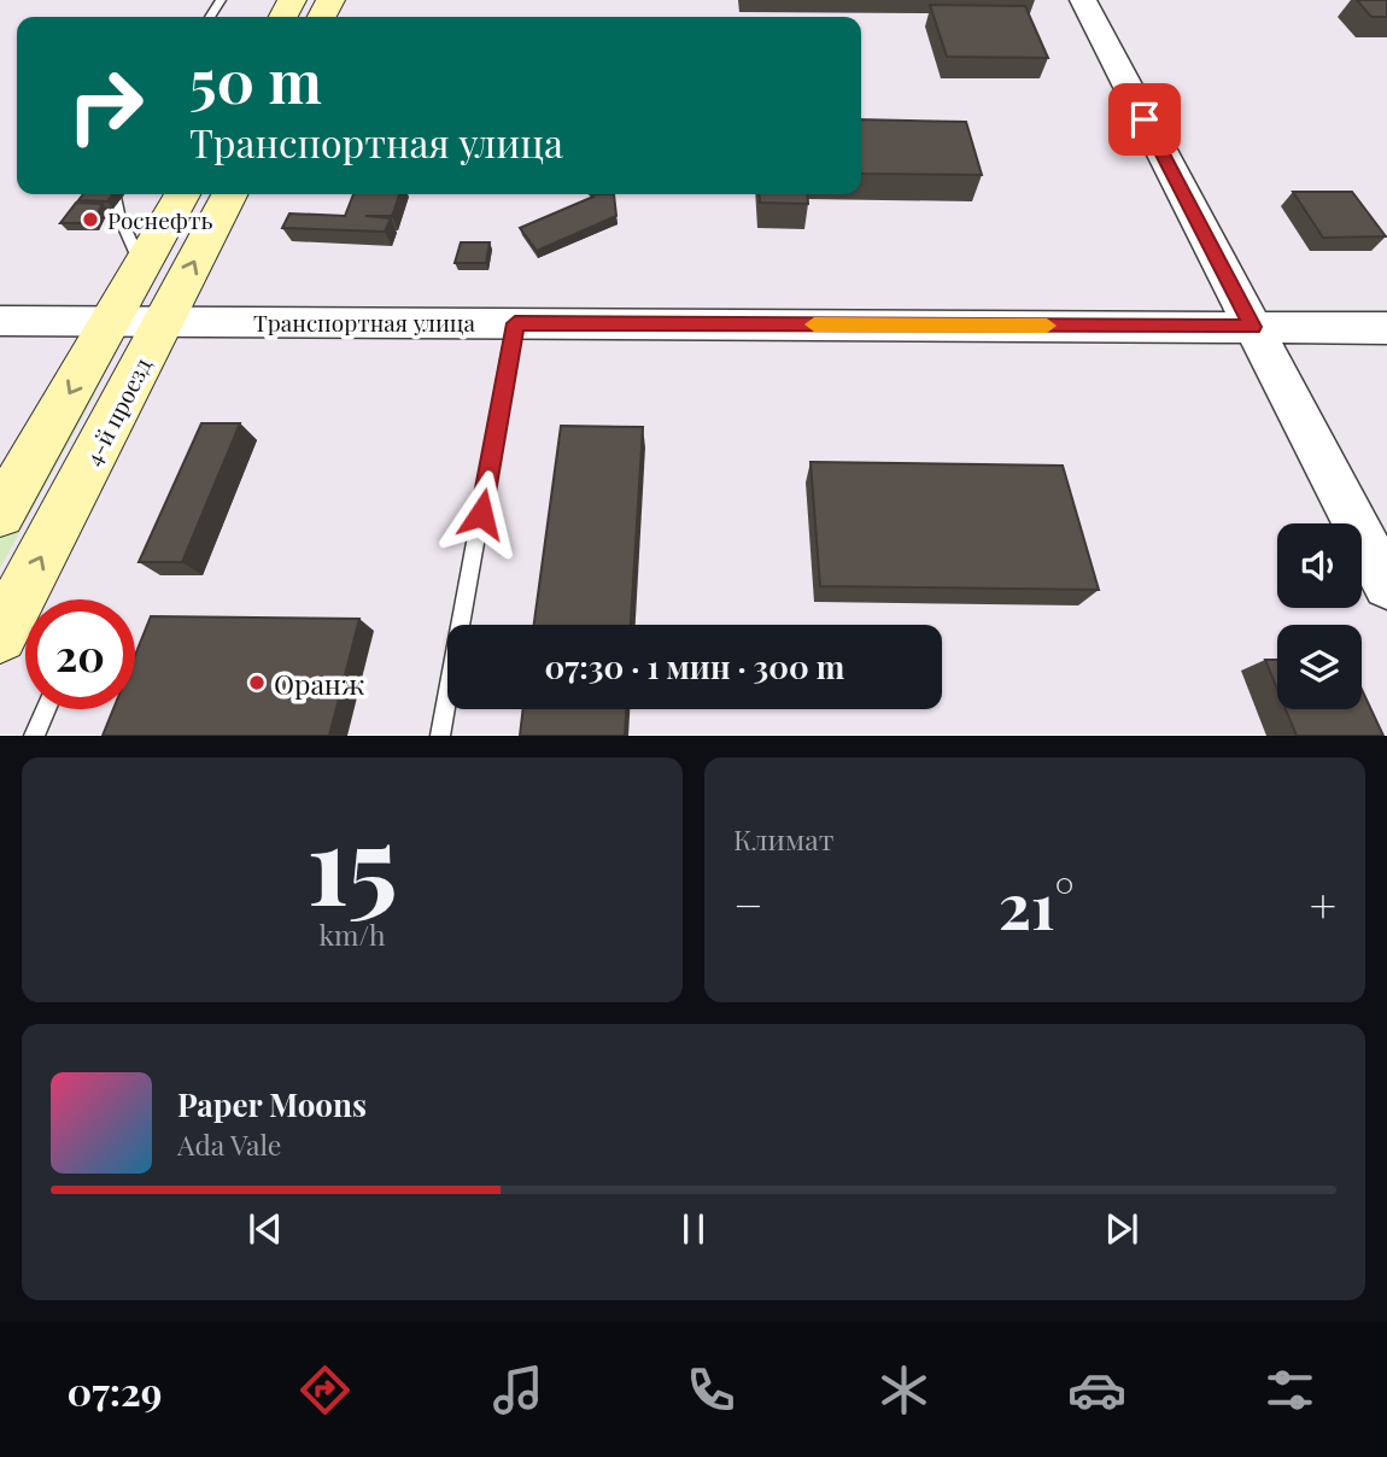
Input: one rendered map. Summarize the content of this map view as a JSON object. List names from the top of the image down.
{
  "streets": {
    "main road": ["4-й проезд"],
    "street": ["Транспортная улица"]
  },
  "crossings": [
    ["Транспортная улица", "4-й проезд"]
  ],
  "places": ["Роснефть", "Оранж"],
  "page": {
    "turn": ["50 m", "Транспортная улица"],
    "limit": "20",
    "trip": "07:30 · 1 мин · 300 m",
    "tile": [
      ["15", "km/h"],
      "Климат"
    ],
    "heat": ["−", "21°", "+"],
    "song": ["Paper Moons", "Ada Vale"],
    "tabs": "07:29"
  }
}
